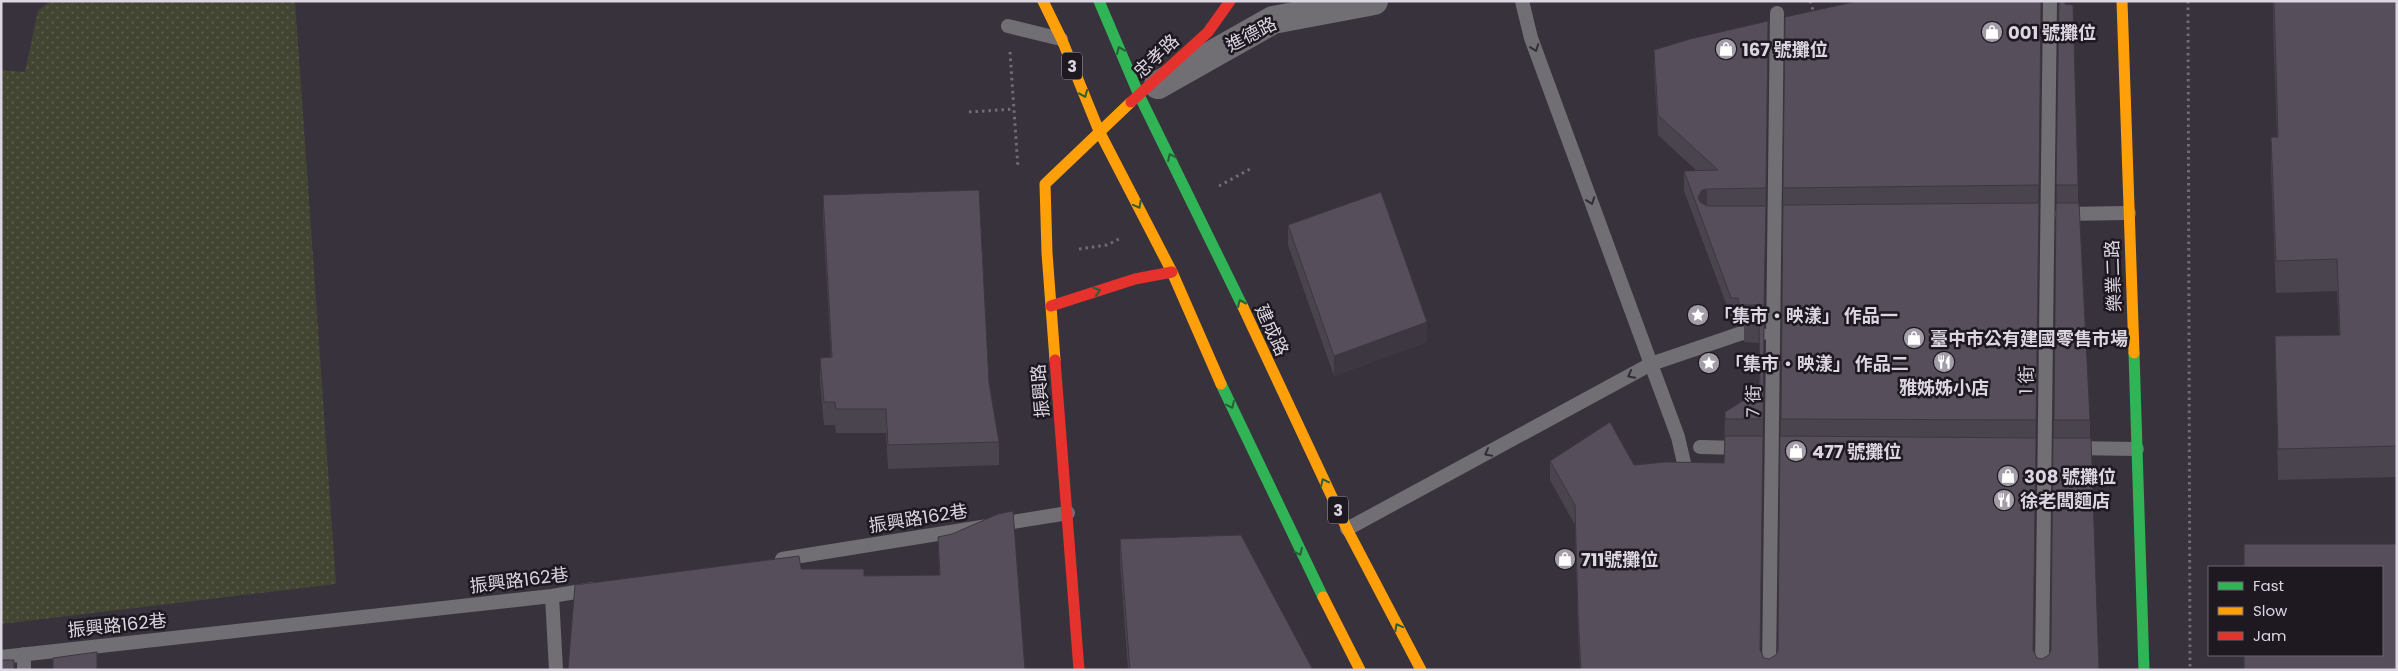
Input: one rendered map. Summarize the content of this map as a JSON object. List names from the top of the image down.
{
  "streets": {
    "main road": [
      "忠孝路",
      "3",
      "樂業二路",
      "建成路",
      "振興路"
    ],
    "street": ["進德路"],
    "lane": ["1 街", "7 街", "振興路162巷"]
  },
  "crossings": [
    ["進德路", "忠孝路"],
    ["進德路", "建成路"],
    ["忠孝路", "3"],
    ["忠孝路", "建成路"],
    ["忠孝路", "振興路"],
    ["3", "振興路"],
    ["振興路", "振興路162巷"]
  ],
  "places": {
    "shop": [
      "001 號攤位",
      "167 號攤位",
      "臺中市公有建國零售市場",
      "477 號攤位",
      "308 號攤位",
      "711號攤位"
    ],
    "place": ["「集市‧映漾」 作品一", "「集市‧映漾」 作品二"],
    "restaurant": ["雅姊姊小店", "徐老闆麵店"]
  },
  "legend": ["Fast", "Slow", "Jam"]
}
